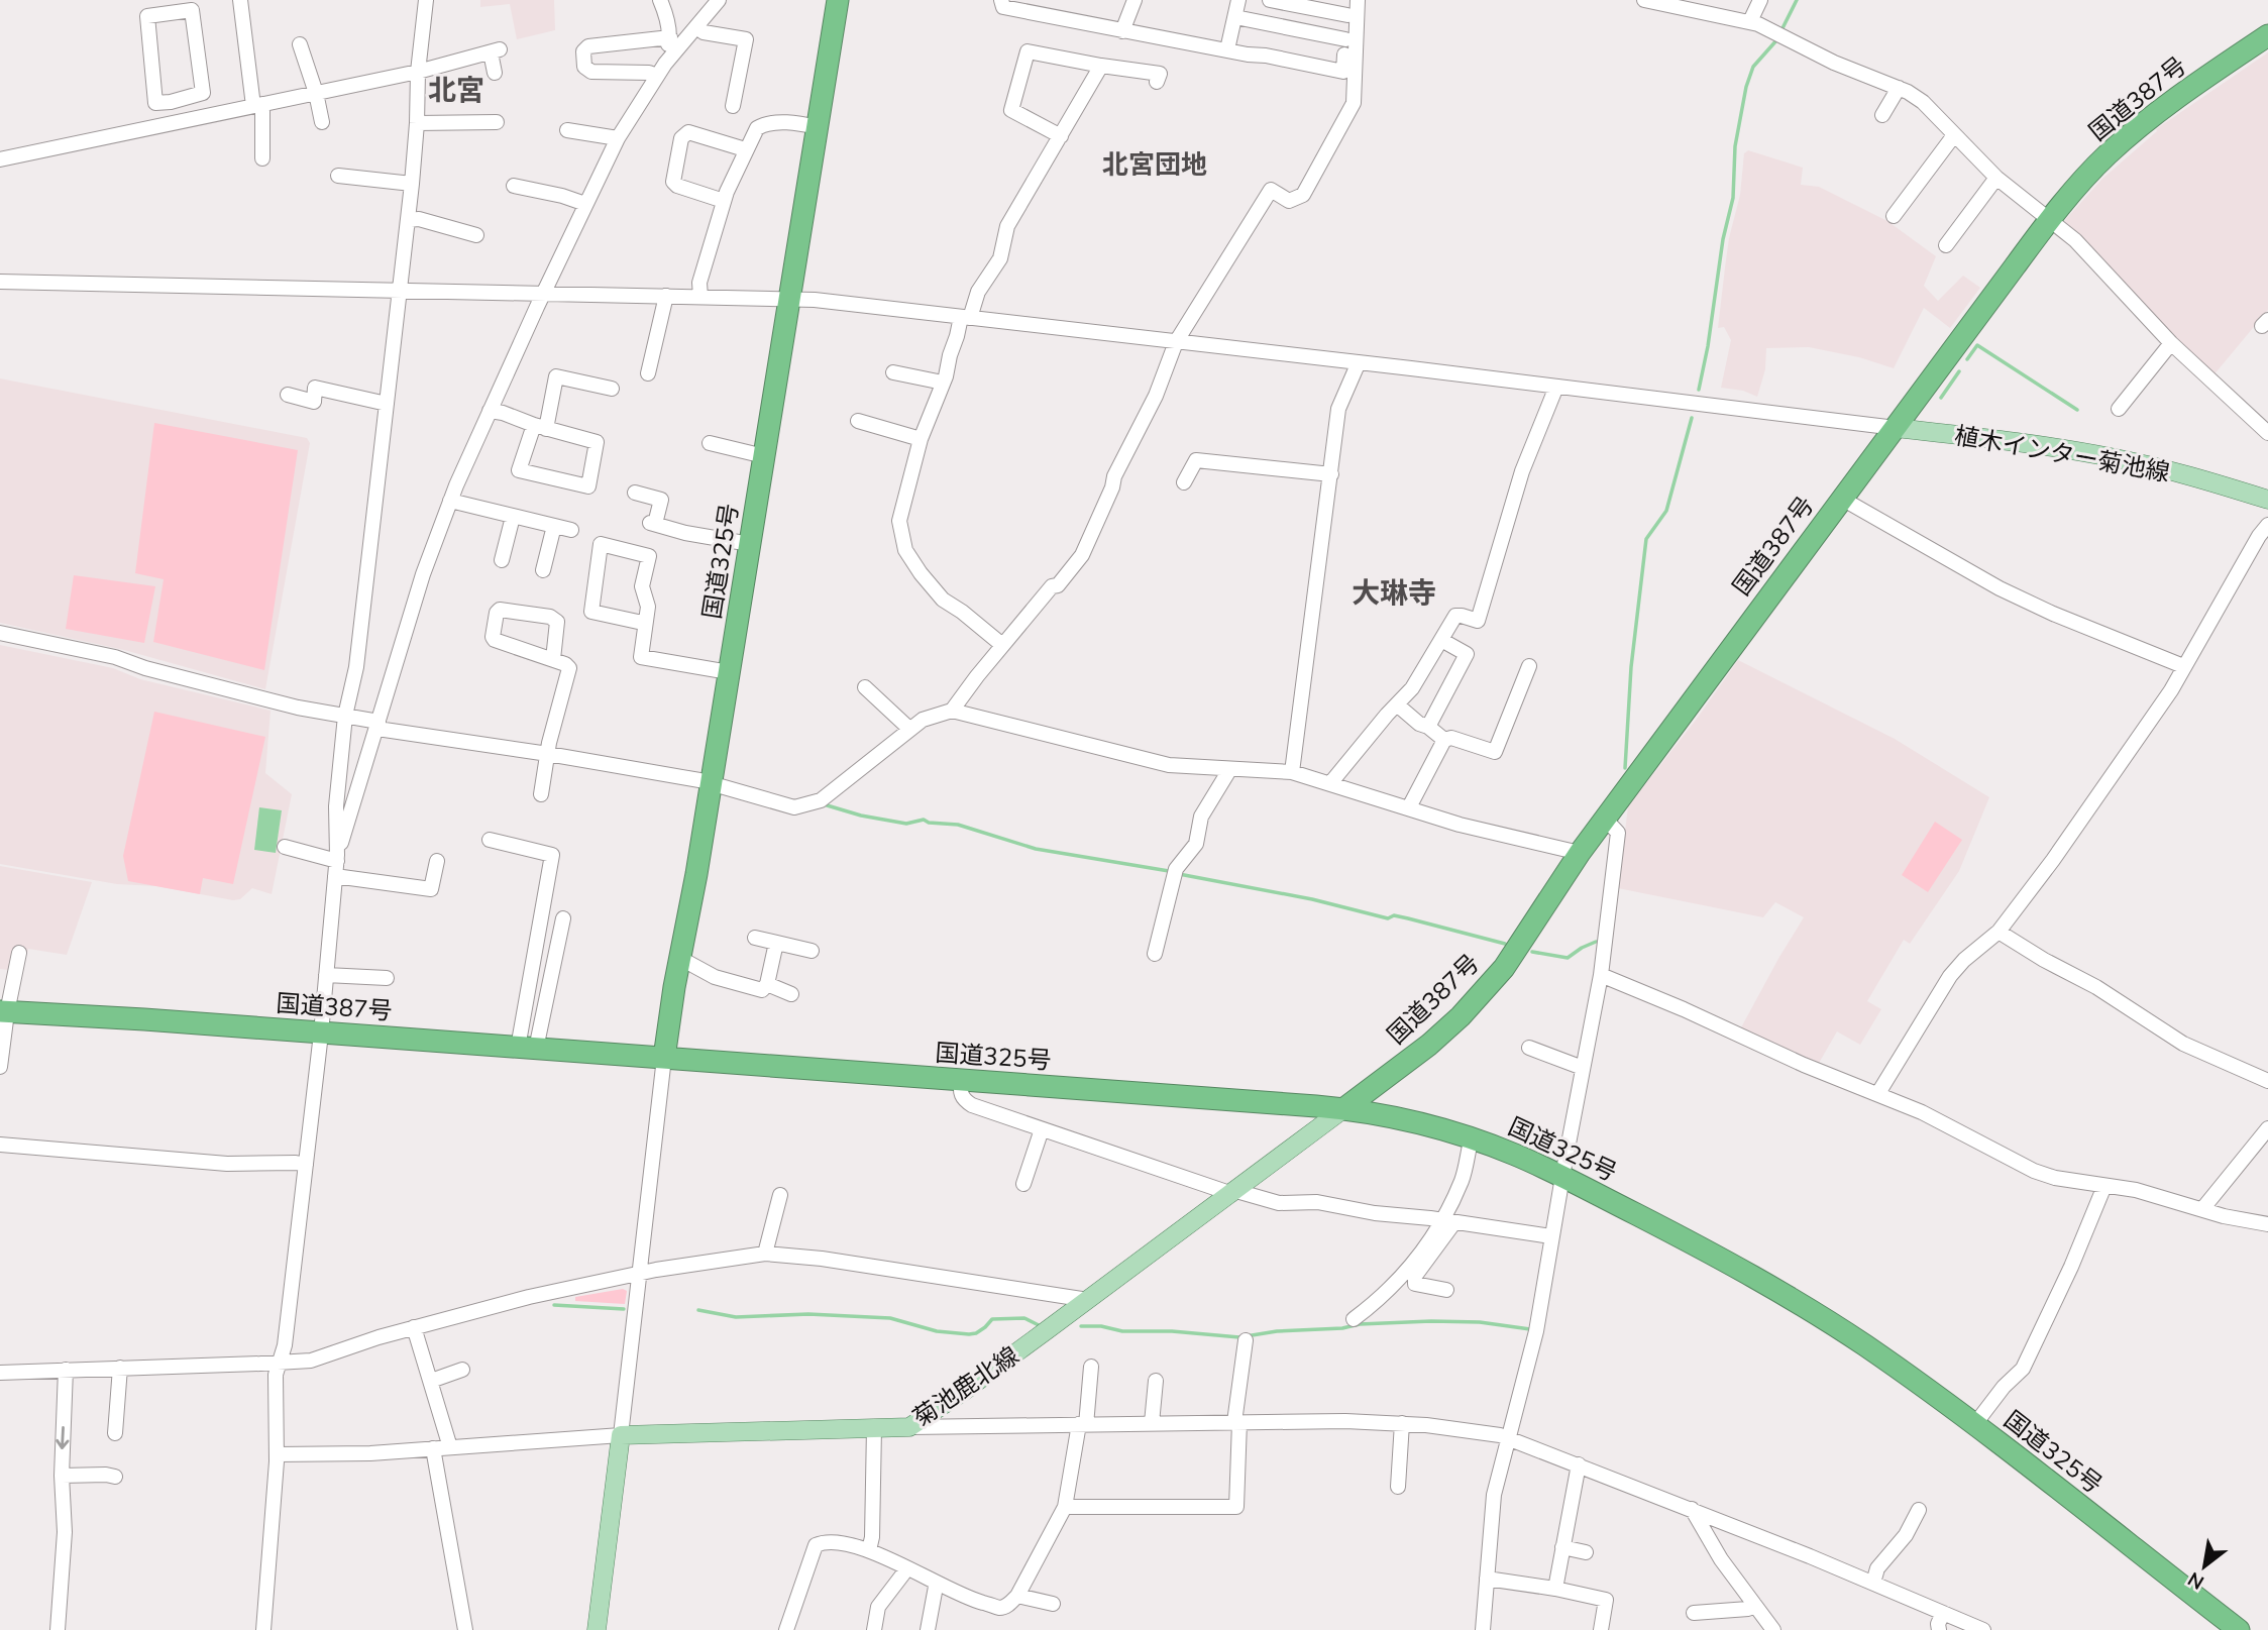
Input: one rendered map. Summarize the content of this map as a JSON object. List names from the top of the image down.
{
  "streets": {
    "highway": ["国道387号", "国道325号"],
    "main road": ["植木インター菊池線", "菊池鹿北線"]
  },
  "crossings": [
    ["国道387号", "植木インター菊池線"],
    ["国道387号", "国道325号"],
    ["国道387号", "菊池鹿北線"],
    ["国道325号", "菊池鹿北線"]
  ],
  "districts": ["北宮", "北宮団地", "大琳寺"],
  "north": "bottom left"
}
